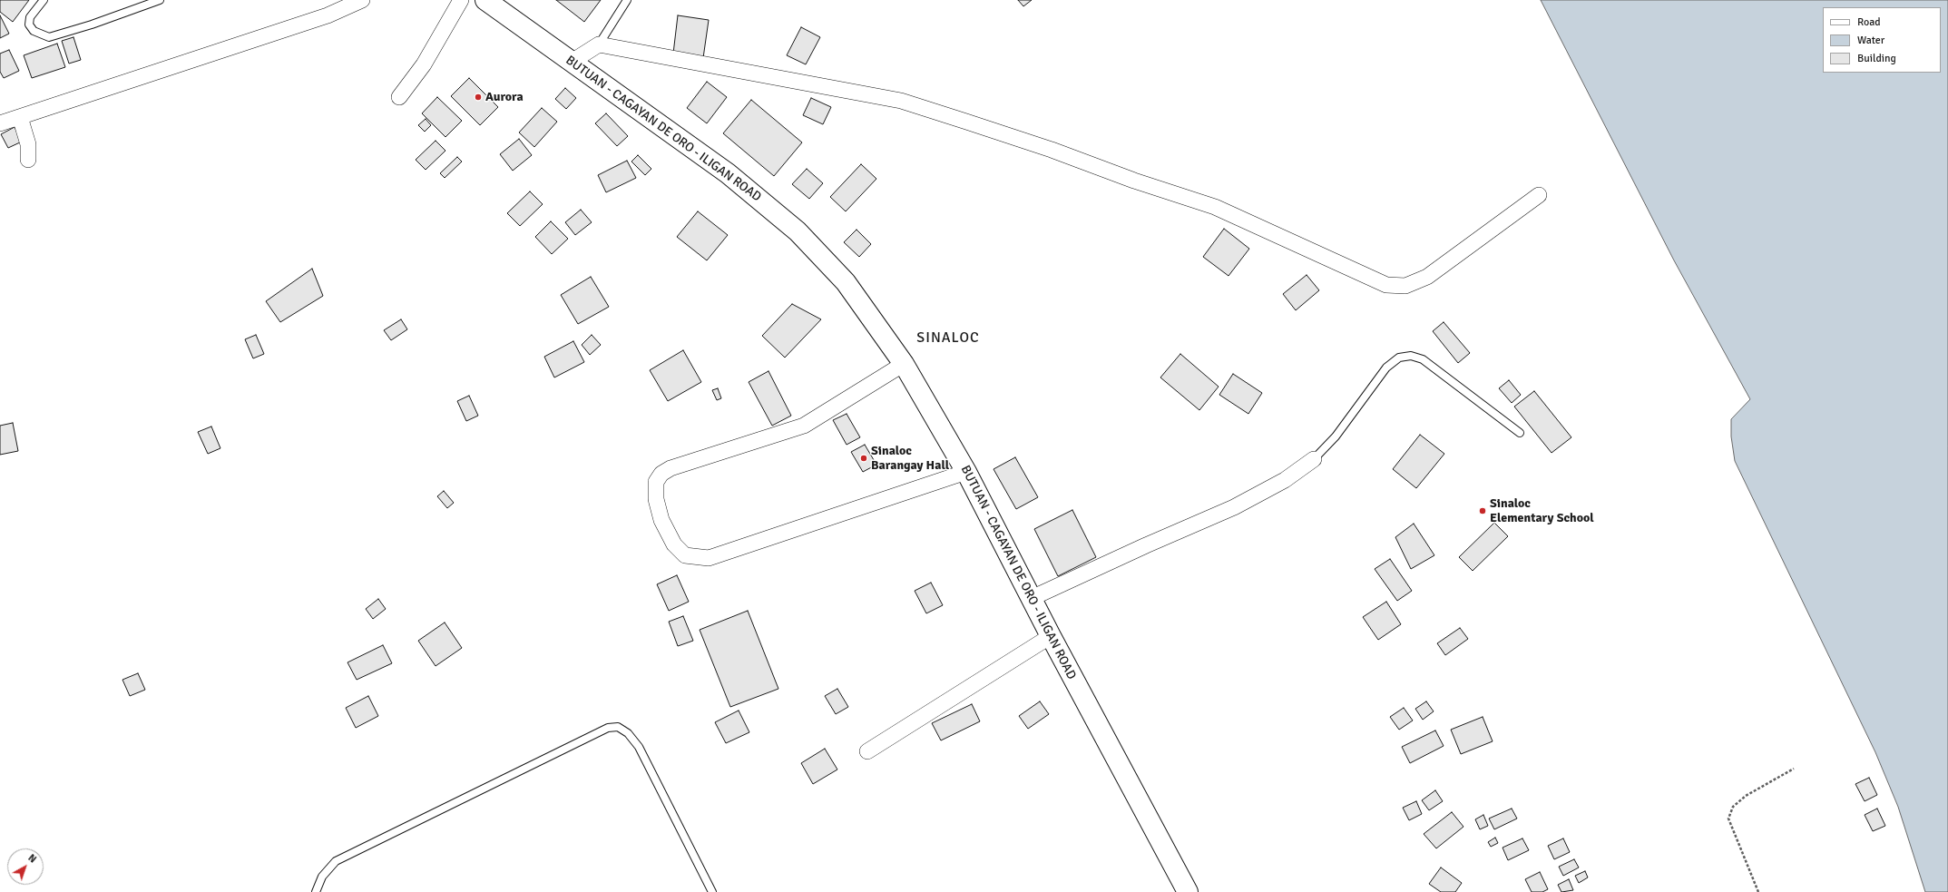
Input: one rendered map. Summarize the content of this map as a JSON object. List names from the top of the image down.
{
  "streets": {
    "highway": ["BUTUAN - CAGAYAN DE ORO - ILIGAN ROAD"]
  },
  "districts": ["SINALOC"],
  "places": ["Aurora", "Sinaloc Barangay Hall", "Sinaloc Elementary School"],
  "legend": ["Road", "Water", "Building"],
  "north": "top right"
}
